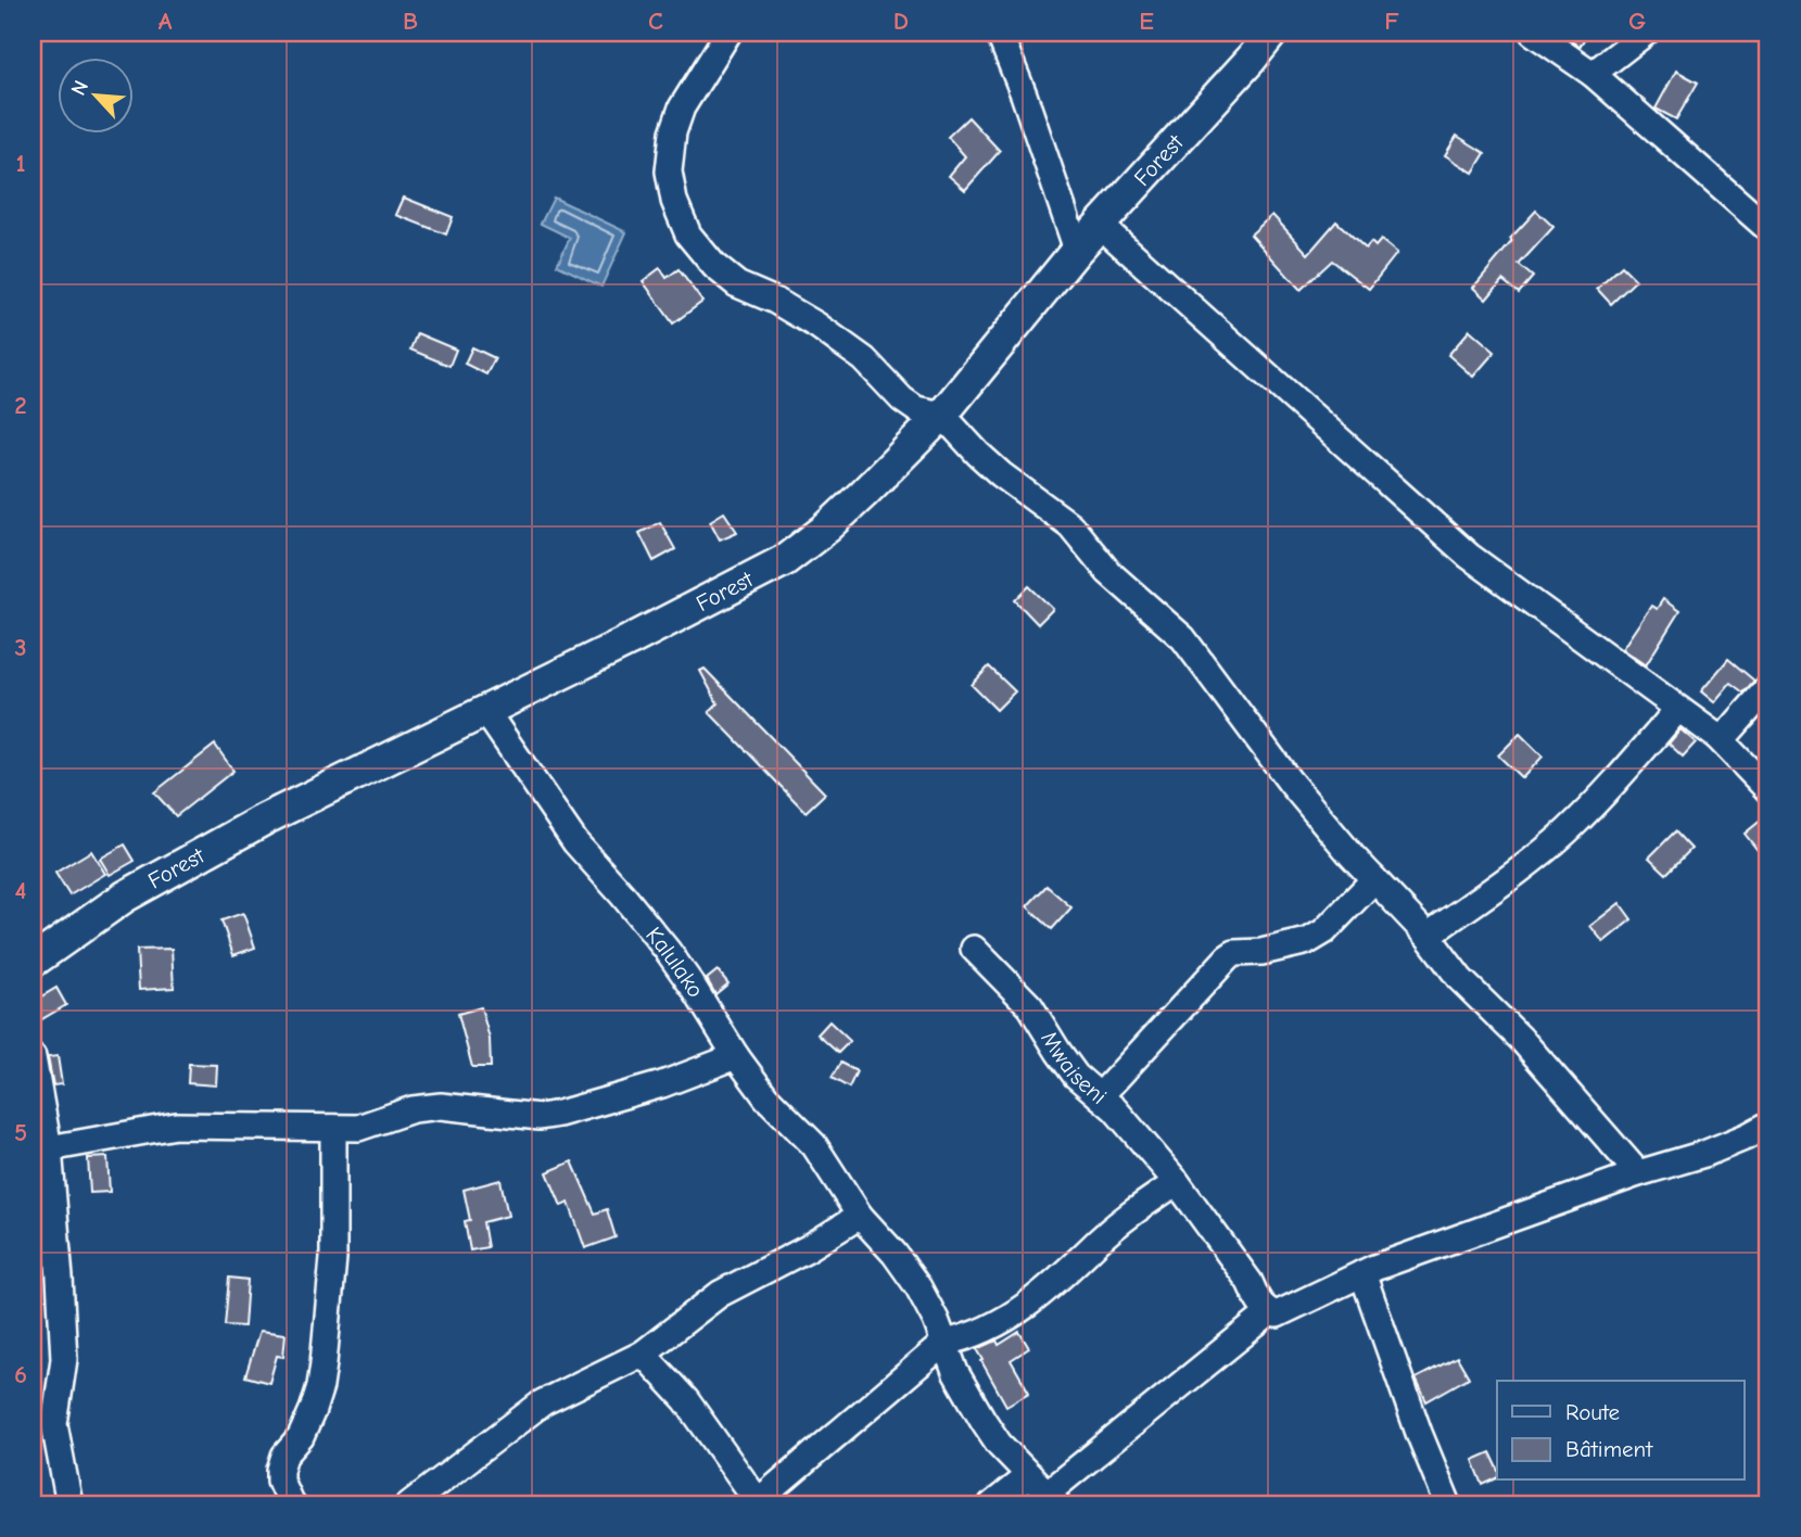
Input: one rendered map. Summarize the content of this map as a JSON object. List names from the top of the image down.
{
  "streets": {
    "street": ["Forest", "Kalulako", "Mwaiseni"]
  },
  "crossings": [
    ["Forest", "Kalulako"]
  ],
  "legend": ["Route", "Bâtiment"],
  "north": "top left",
  "grid": {
    "columns": [
      "A",
      "B",
      "C",
      "D",
      "E",
      "F",
      "G"
    ],
    "rows": [
      "1",
      "2",
      "3",
      "4",
      "5",
      "6"
    ]
  }
}
